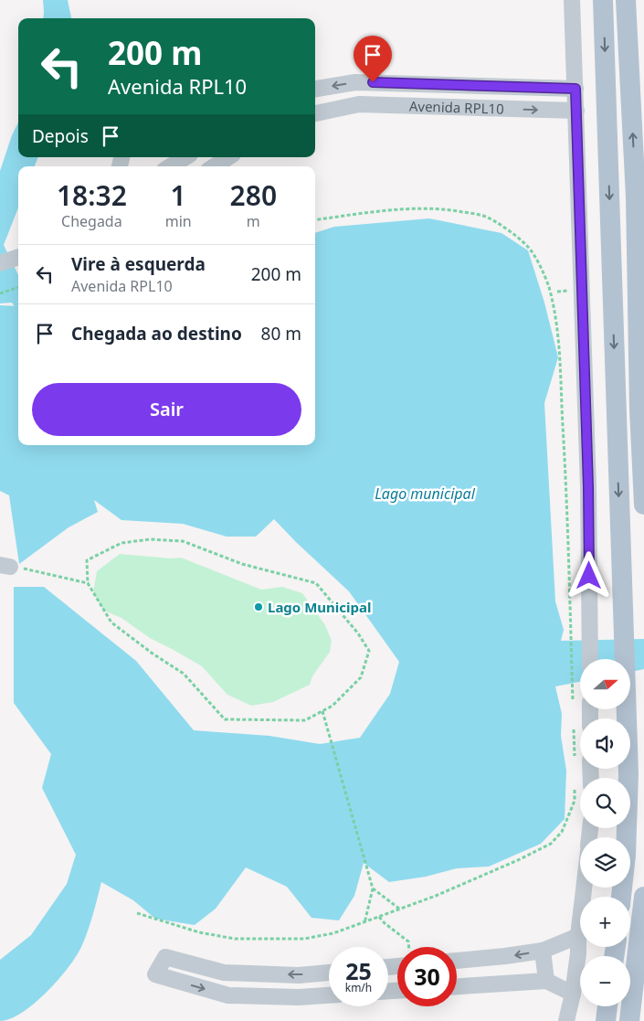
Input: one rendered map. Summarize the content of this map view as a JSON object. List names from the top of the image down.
{
  "streets": {
    "street": ["Avenida RPL10"]
  },
  "water": ["Lago municipal"],
  "places": ["Lago Municipal"],
  "north": "right",
  "page": {
    "turn": ["200 m", "Avenida RPL10"],
    "then": "Depois",
    "eta": [
      "18:32",
      "Chegada",
      "1",
      "min",
      "280",
      "m"
    ],
    "list": [
      {
        "name": "Vire à esquerda",
        "note": "Avenida RPL10",
        "value": "200 m"
      },
      {
        "name": "Chegada ao destino",
        "value": "80 m"
      }
    ],
    "buttons": "Sair",
    "map_buttons": ["+", "−"],
    "speed": "25 km/h",
    "limit": "30"
  }
}
